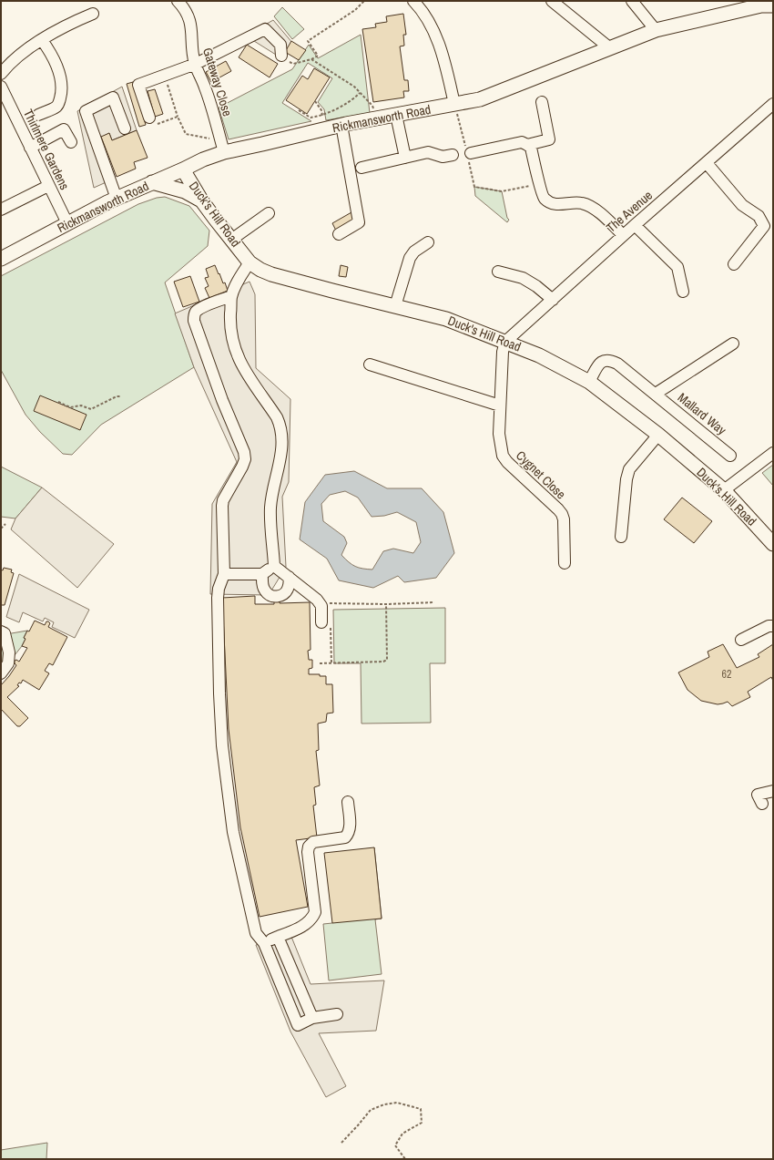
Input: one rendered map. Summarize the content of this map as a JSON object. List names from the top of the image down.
{
  "streets": {
    "main road": ["Rickmansworth Road", "Duck's Hill Road"],
    "street": [
      "Gateway Close",
      "Thirlmere Gardens",
      "The Avenue",
      "Mallard Way",
      "Cygnet Close"
    ]
  },
  "crossings": [
    ["Gateway Close", "Rickmansworth Road"],
    ["Rickmansworth Road", "Thirlmere Gardens"],
    ["Rickmansworth Road", "Duck's Hill Road"],
    ["The Avenue", "Duck's Hill Road"],
    ["The Avenue", "Cygnet Close"],
    ["Duck's Hill Road", "Mallard Way"],
    ["Duck's Hill Road", "Cygnet Close"]
  ],
  "house_numbers": ["62"]
}
